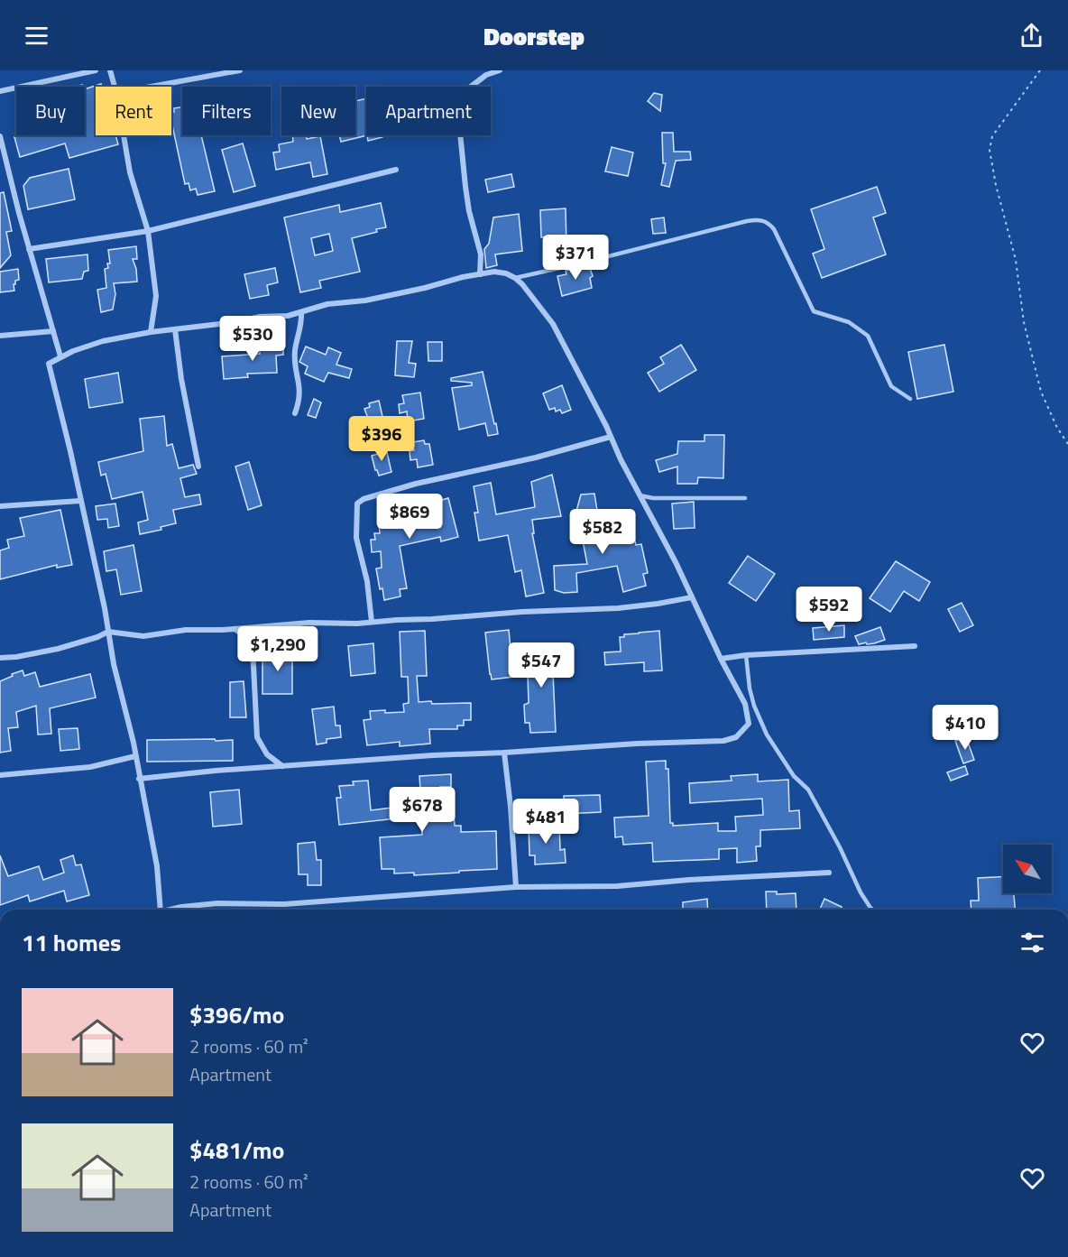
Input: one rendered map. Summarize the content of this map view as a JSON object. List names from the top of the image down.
{
  "north": "top left",
  "page": {
    "header": "Doorstep",
    "chip": [
      "Buy",
      "Rent",
      "Filters",
      "New",
      "Apartment"
    ],
    "price": [
      "$371",
      "$530",
      "$396",
      "$869",
      "$582",
      "$592",
      "$1,290",
      "$547",
      "$410",
      "$678",
      "$481"
    ],
    "heading": "11 homes",
    "list": [
      {
        "name": "$396/mo",
        "note": "2 rooms · 60 m² · Apartment"
      },
      {
        "name": "$481/mo",
        "note": "2 rooms · 60 m² · Apartment"
      }
    ]
  }
}
